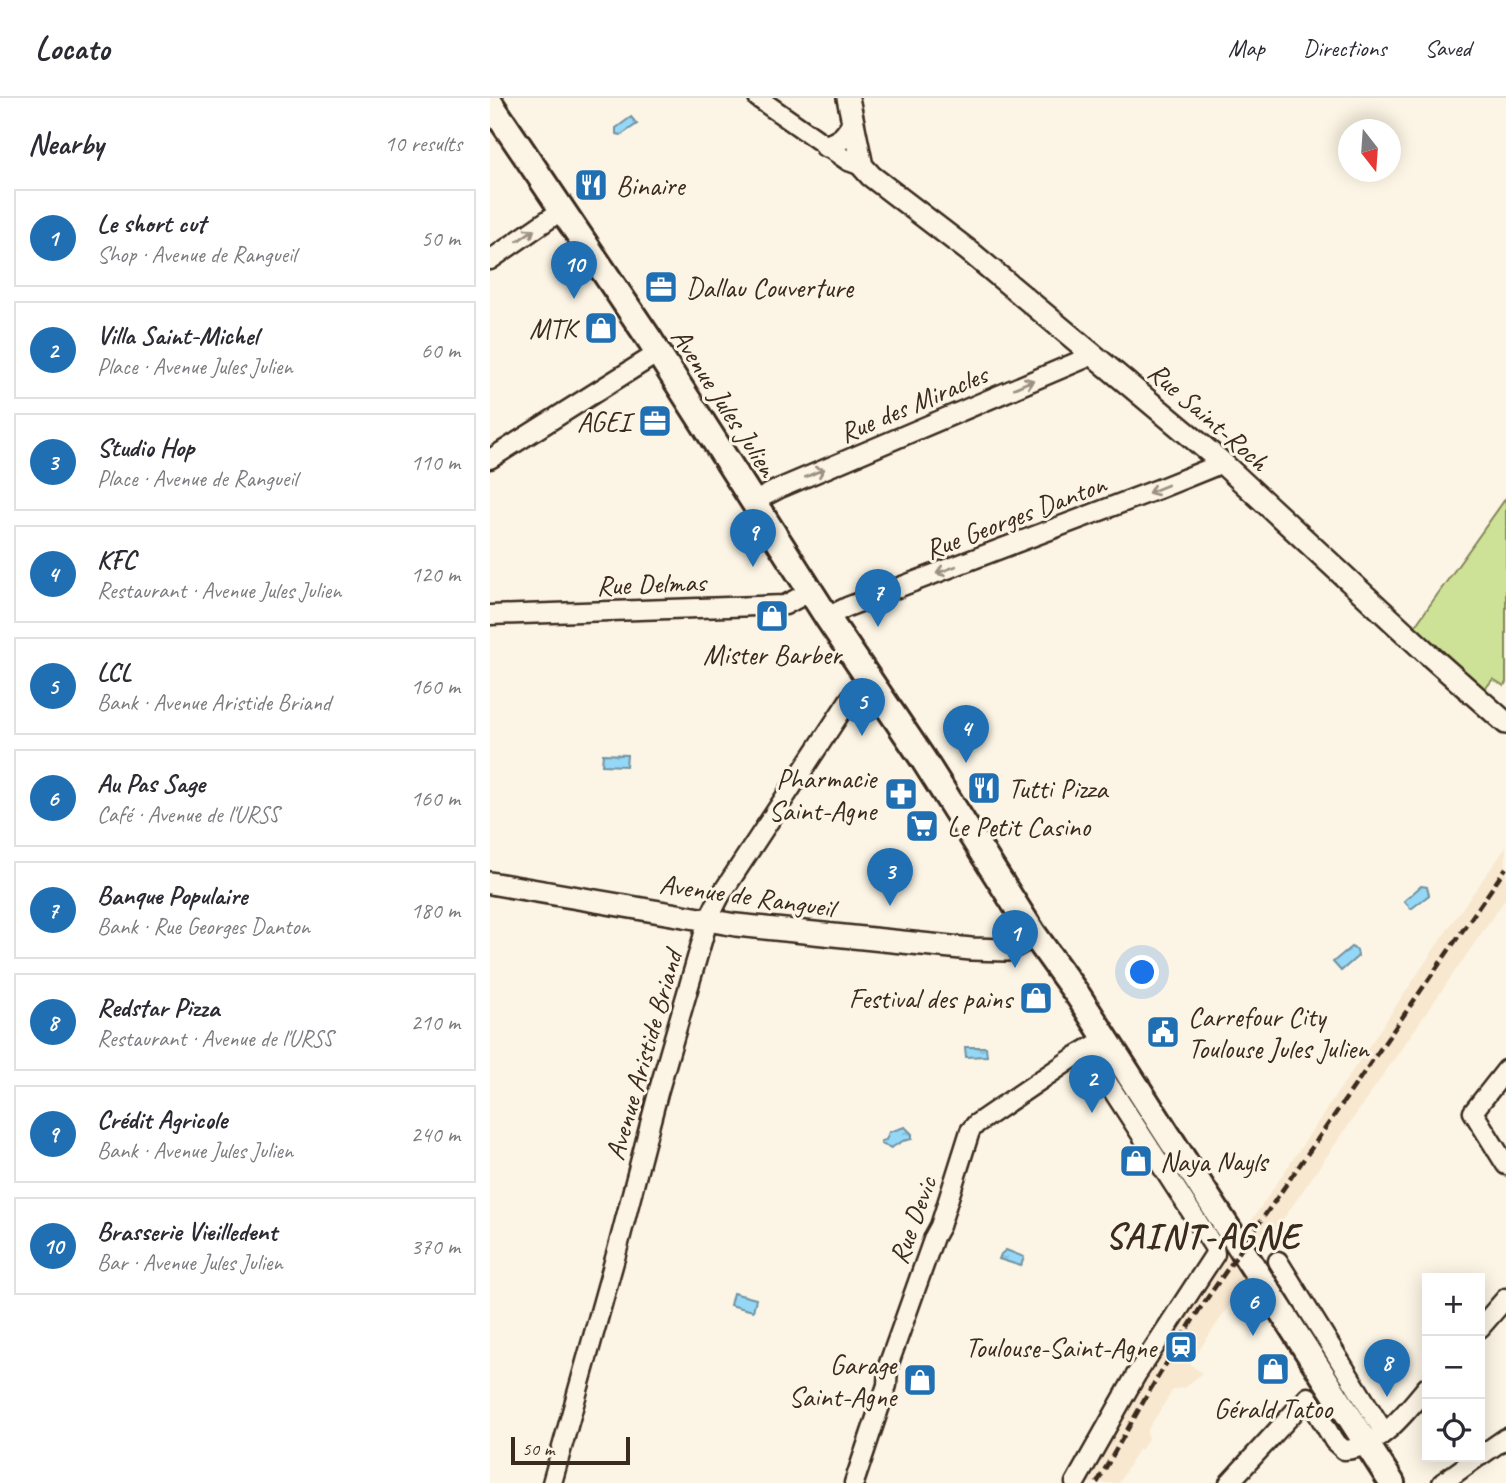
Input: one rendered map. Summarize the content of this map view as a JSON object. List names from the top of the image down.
{
  "streets": {
    "main road": ["Avenue Jules Julien"],
    "street": [
      "Rue des Miracles",
      "Rue Saint-Roch",
      "Rue Georges Danton",
      "Rue Delmas",
      "Avenue de Rangueil",
      "Avenue Aristide Briand",
      "Rue Devic"
    ]
  },
  "crossings": [
    ["Avenue Jules Julien", "Rue des Miracles"],
    ["Avenue Jules Julien", "Rue Georges Danton"],
    ["Avenue Jules Julien", "Rue Delmas"],
    ["Avenue Jules Julien", "Avenue de Rangueil"],
    ["Avenue Jules Julien", "Avenue Aristide Briand"],
    ["Avenue Jules Julien", "Rue Devic"],
    ["Rue des Miracles", "Rue Saint-Roch"],
    ["Rue Saint-Roch", "Rue Georges Danton"],
    ["Avenue de Rangueil", "Avenue Aristide Briand"]
  ],
  "one_way": ["Rue des Miracles", "Rue Georges Danton"],
  "districts": ["SAINT-AGNE"],
  "places": {
    "restaurant": ["Binaire", "Tutti Pizza"],
    "office": ["Dallau Couverture", "AGEI"],
    "shop": [
      "MTK",
      "Mister Barber",
      "Festival des pains",
      "Naya Nayls",
      "Gérald Tatoo",
      "Garage Saint-Agne"
    ],
    "pharmacy": ["Pharmacie Saint-Agne"],
    "supermarket": ["Le Petit Casino"],
    "public building": ["Carrefour City Toulouse Jules Julien"],
    "station": ["Toulouse-Saint-Agne"]
  },
  "scale_bar": "50 m",
  "north": "bottom",
  "page": {
    "header": "Locato",
    "nav": ["Map", "Directions", "Saved"],
    "heading": ["Nearby", "10 results"],
    "list": [
      {
        "mark": "1",
        "name": "Le short cut",
        "note": "Shop · Avenue de Rangueil",
        "value": "50 m"
      },
      {
        "mark": "2",
        "name": "Villa Saint-Michel",
        "note": "Place · Avenue Jules Julien",
        "value": "60 m"
      },
      {
        "mark": "3",
        "name": "Studio Hop",
        "note": "Place · Avenue de Rangueil",
        "value": "110 m"
      },
      {
        "mark": "4",
        "name": "KFC",
        "note": "Restaurant · Avenue Jules Julien",
        "value": "120 m"
      },
      {
        "mark": "5",
        "name": "LCL",
        "note": "Bank · Avenue Aristide Briand",
        "value": "160 m"
      },
      {
        "mark": "6",
        "name": "Au Pas Sage",
        "note": "Café · Avenue de l'URSS",
        "value": "160 m"
      },
      {
        "mark": "7",
        "name": "Banque Populaire",
        "note": "Bank · Rue Georges Danton",
        "value": "180 m"
      },
      {
        "mark": "8",
        "name": "Redstar Pizza",
        "note": "Restaurant · Avenue de l'URSS",
        "value": "210 m"
      },
      {
        "mark": "9",
        "name": "Crédit Agricole",
        "note": "Bank · Avenue Jules Julien",
        "value": "240 m"
      },
      {
        "mark": "10",
        "name": "Brasserie Vieilledent",
        "note": "Bar · Avenue Jules Julien",
        "value": "370 m"
      }
    ],
    "pins": [
      "10",
      "9",
      "7",
      "5",
      "4",
      "3",
      "1",
      "2",
      "6",
      "8"
    ],
    "map_buttons": ["+", "−"],
    "scale": "50 m"
  }
}
